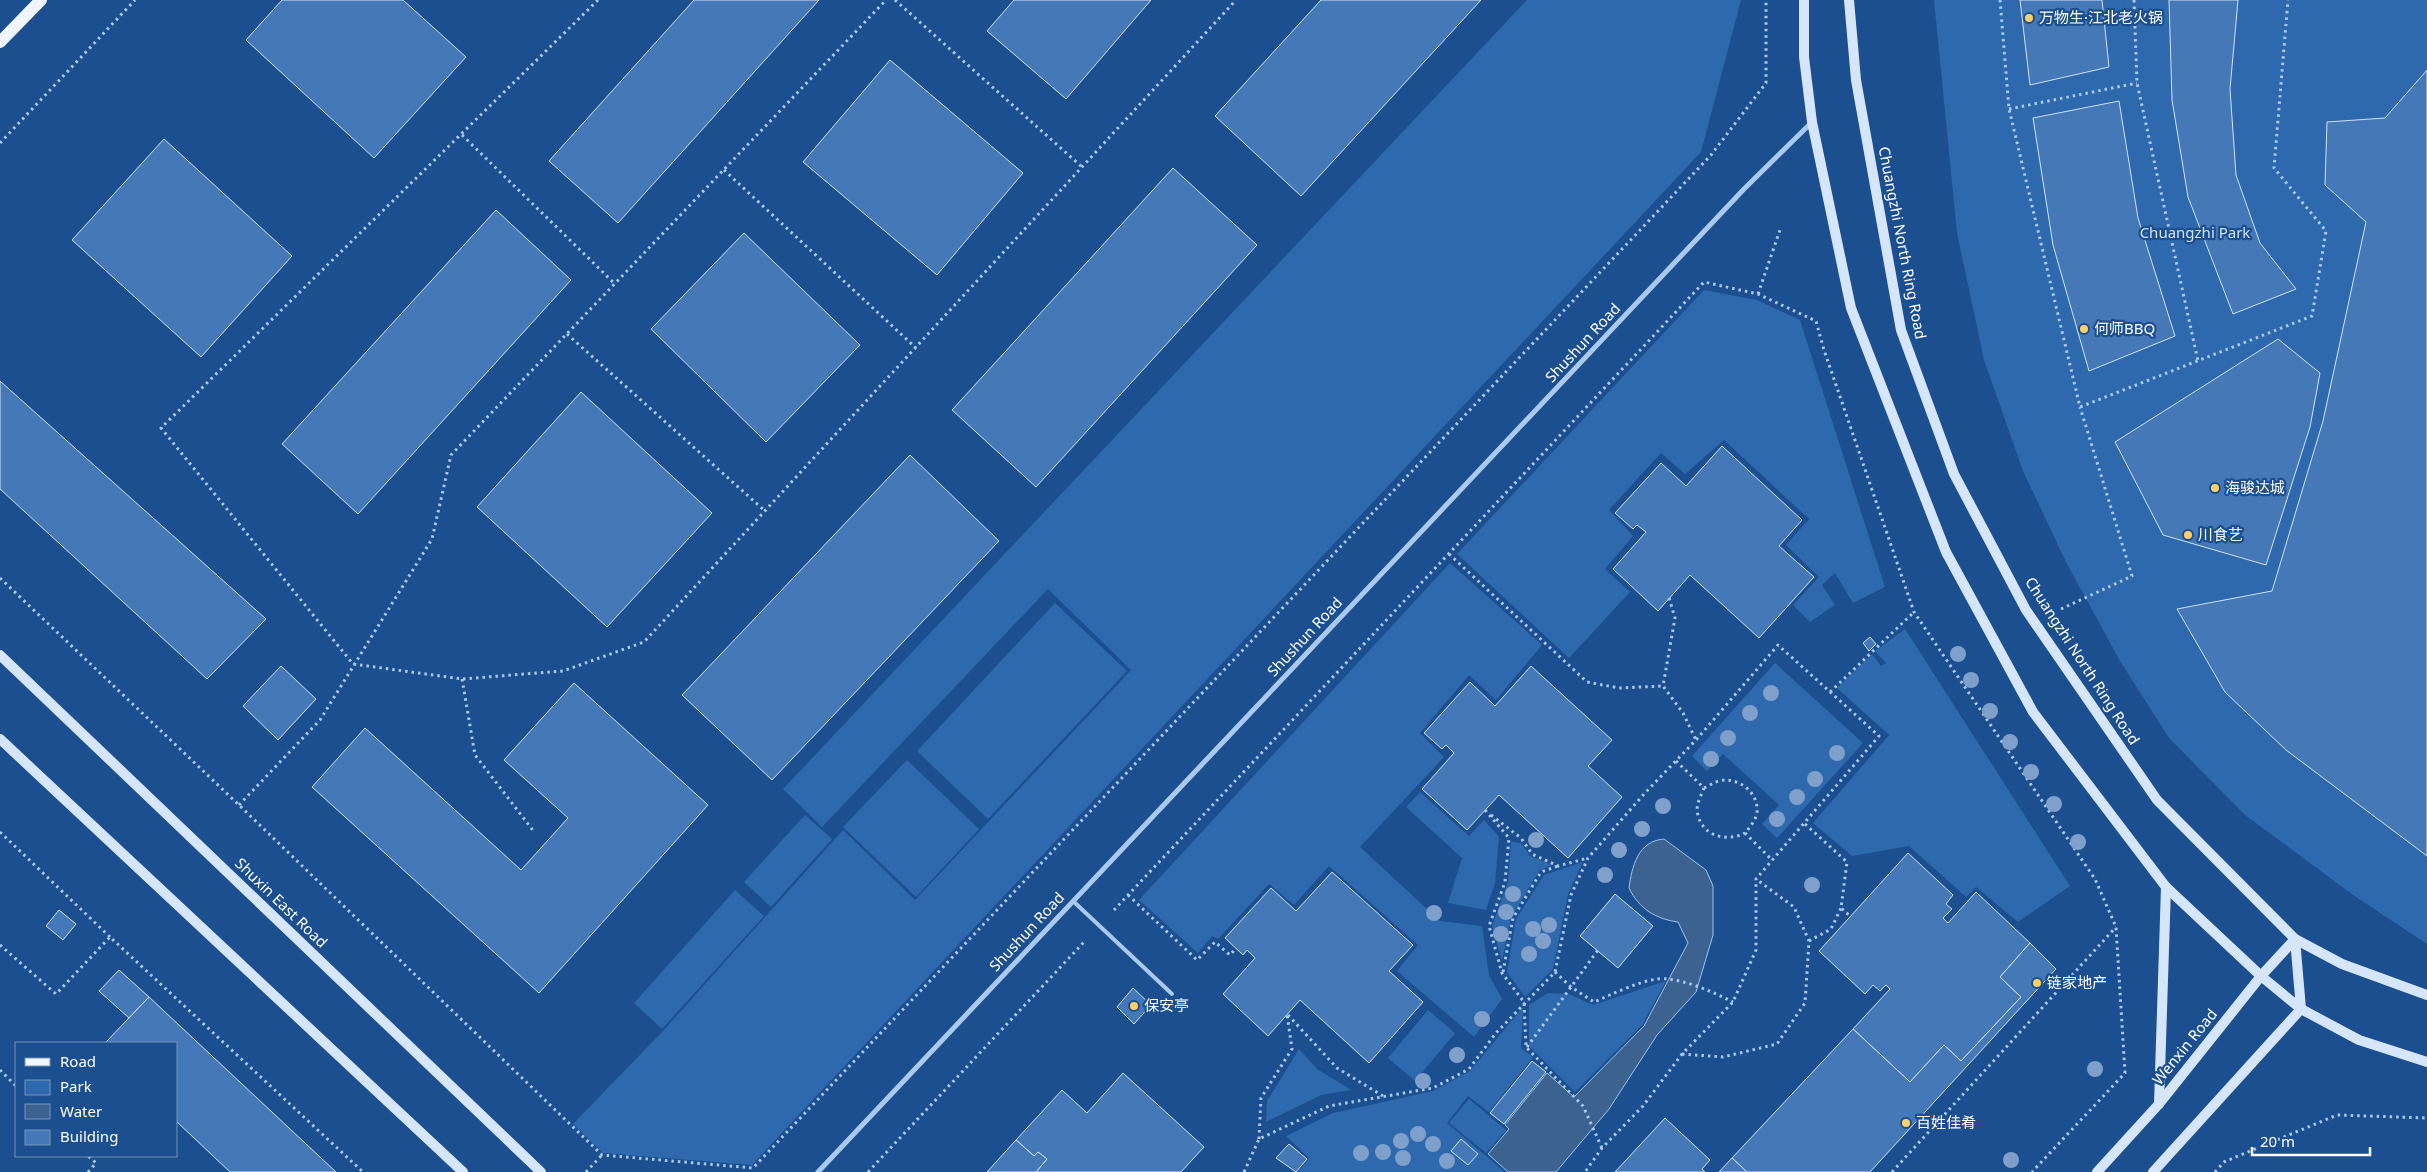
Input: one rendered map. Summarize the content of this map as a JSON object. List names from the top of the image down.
{
  "streets": {
    "main road": ["Chuangzhi North Ring Road", "Shuxin East Road", "Wenxin Road"],
    "street": ["Shushun Road"]
  },
  "crossings": [
    ["Chuangzhi North Ring Road", "Wenxin Road"]
  ],
  "parks": ["Chuangzhi Park"],
  "places": [
    "万物生·江北老火锅",
    "何师BBQ",
    "海骏达城",
    "川食艺",
    "链家地产",
    "保安亭",
    "百姓佳肴"
  ],
  "legend": [
    "Road",
    "Park",
    "Water",
    "Building"
  ],
  "scale_bar": "20 m"
}
